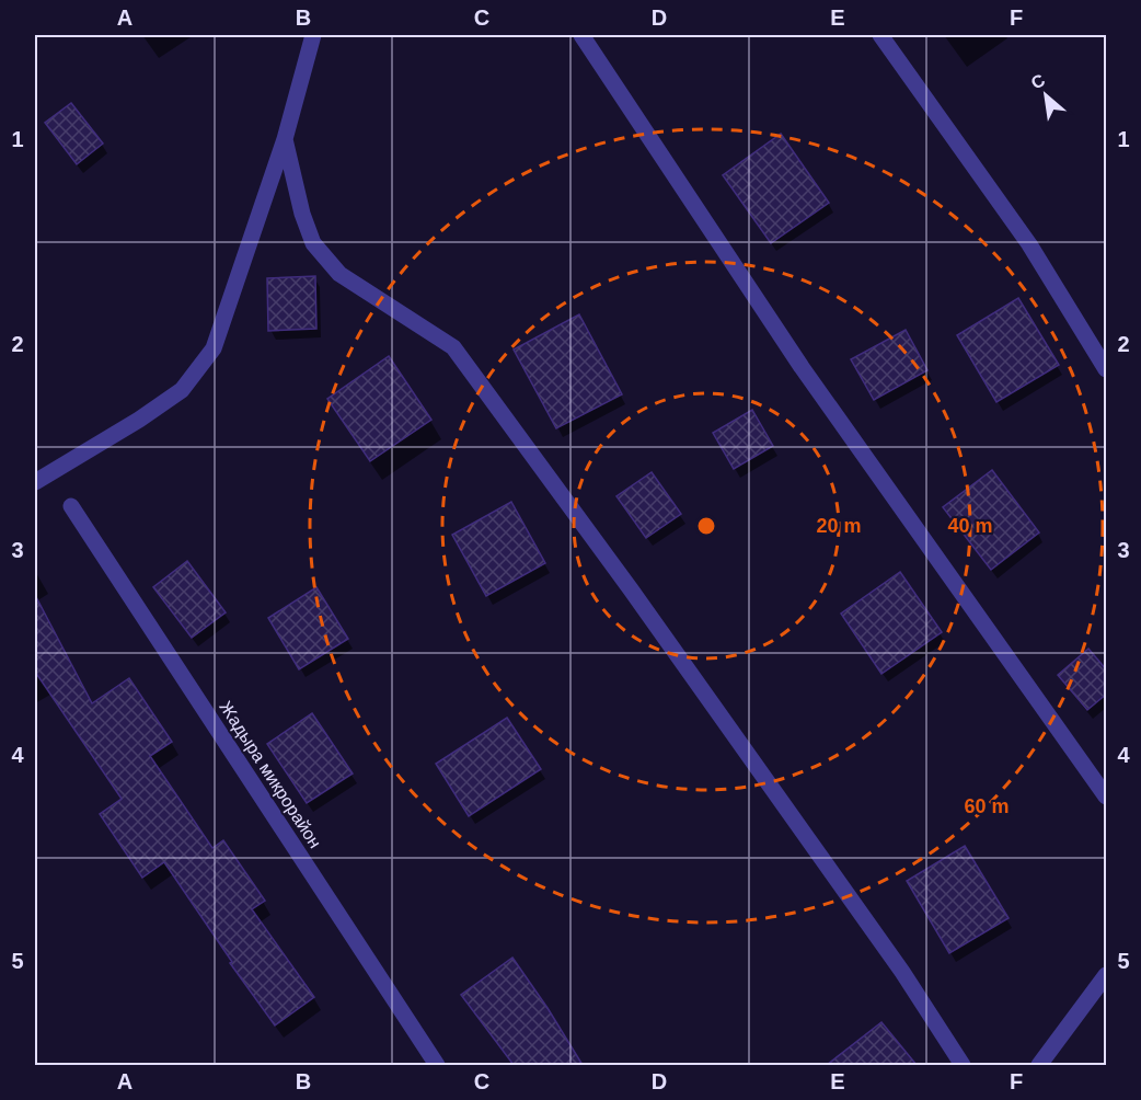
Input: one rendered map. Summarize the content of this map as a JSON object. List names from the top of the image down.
{
  "streets": {
    "street": ["Жадыра микрорайон"]
  },
  "north": "top left",
  "grid": {
    "columns": [
      "A",
      "B",
      "C",
      "D",
      "E",
      "F"
    ],
    "rows": [
      "1",
      "2",
      "3",
      "4",
      "5"
    ]
  },
  "rings": ["20 m", "40 m", "60 m"]
}
